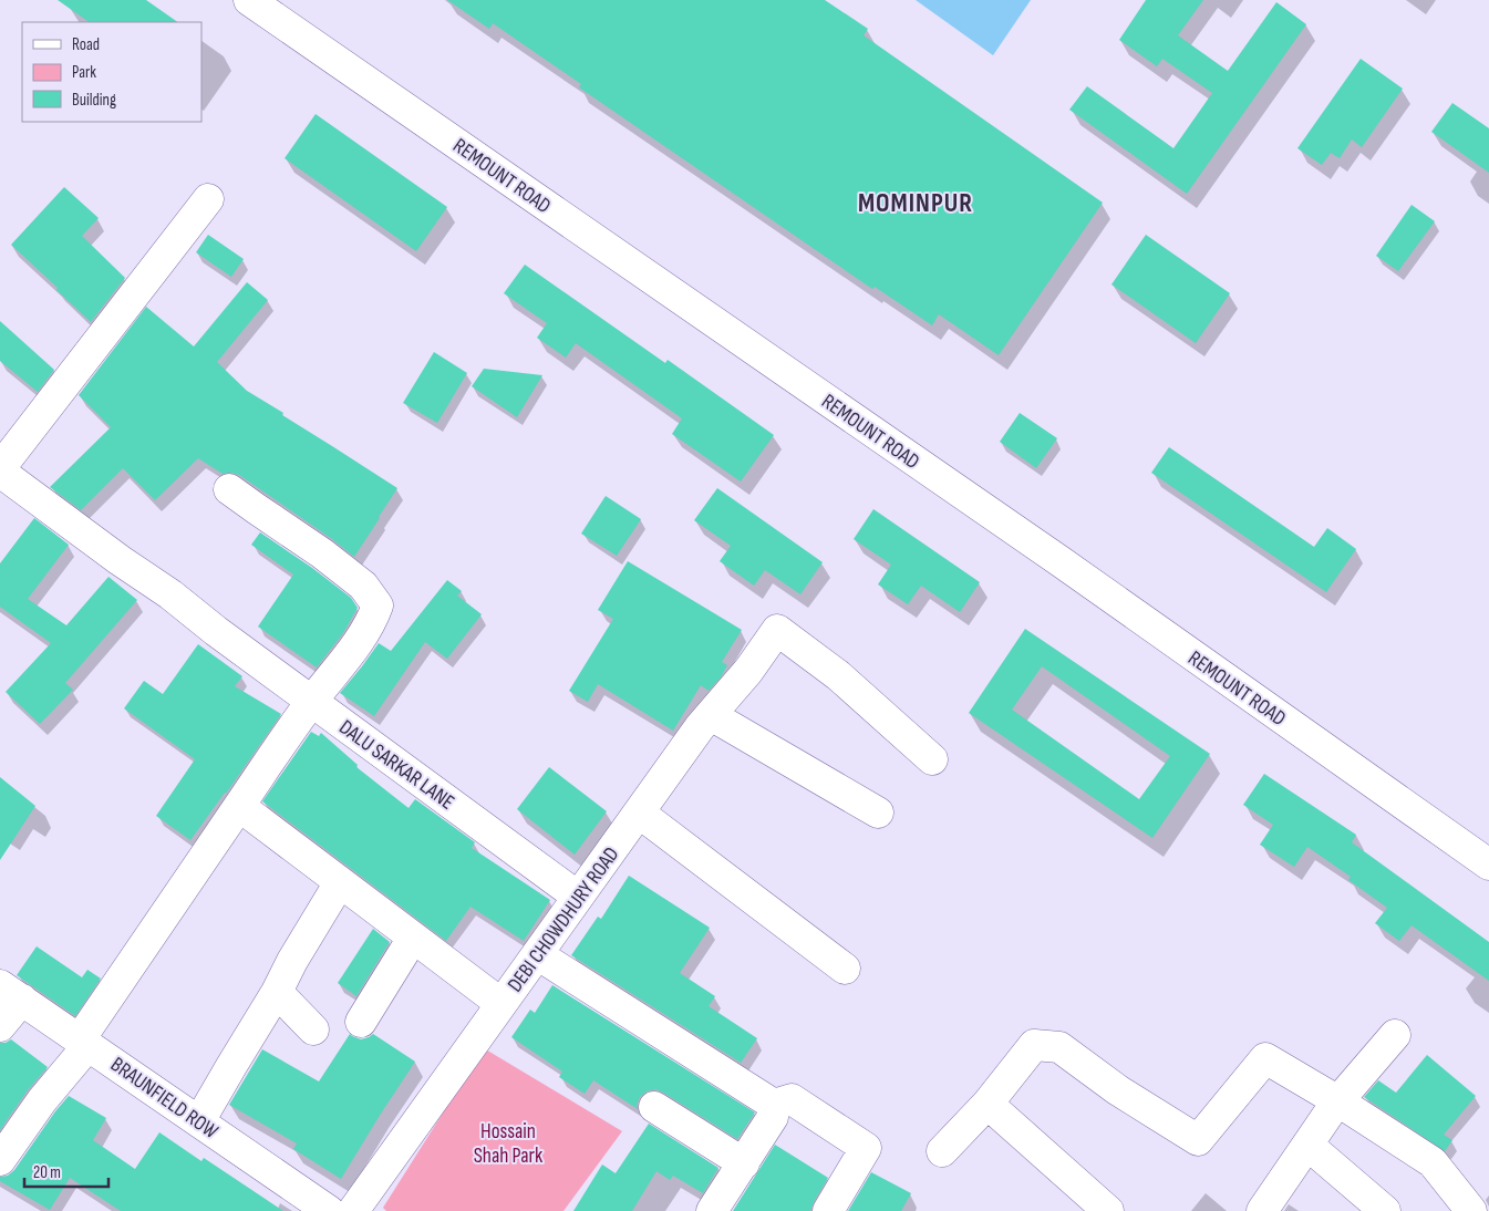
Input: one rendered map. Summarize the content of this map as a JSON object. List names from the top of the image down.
{
  "streets": {
    "street": [
      "REMOUNT ROAD",
      "DALU SARKAR LANE",
      "DEBI CHOWDHURY ROAD",
      "BRAUNFIELD ROW"
    ]
  },
  "crossings": [
    ["DALU SARKAR LANE", "DEBI CHOWDHURY ROAD"]
  ],
  "districts": ["MOMINPUR"],
  "parks": ["Hossain Shah Park"],
  "legend": ["Road", "Park", "Building"],
  "scale_bar": "20 m"
}
